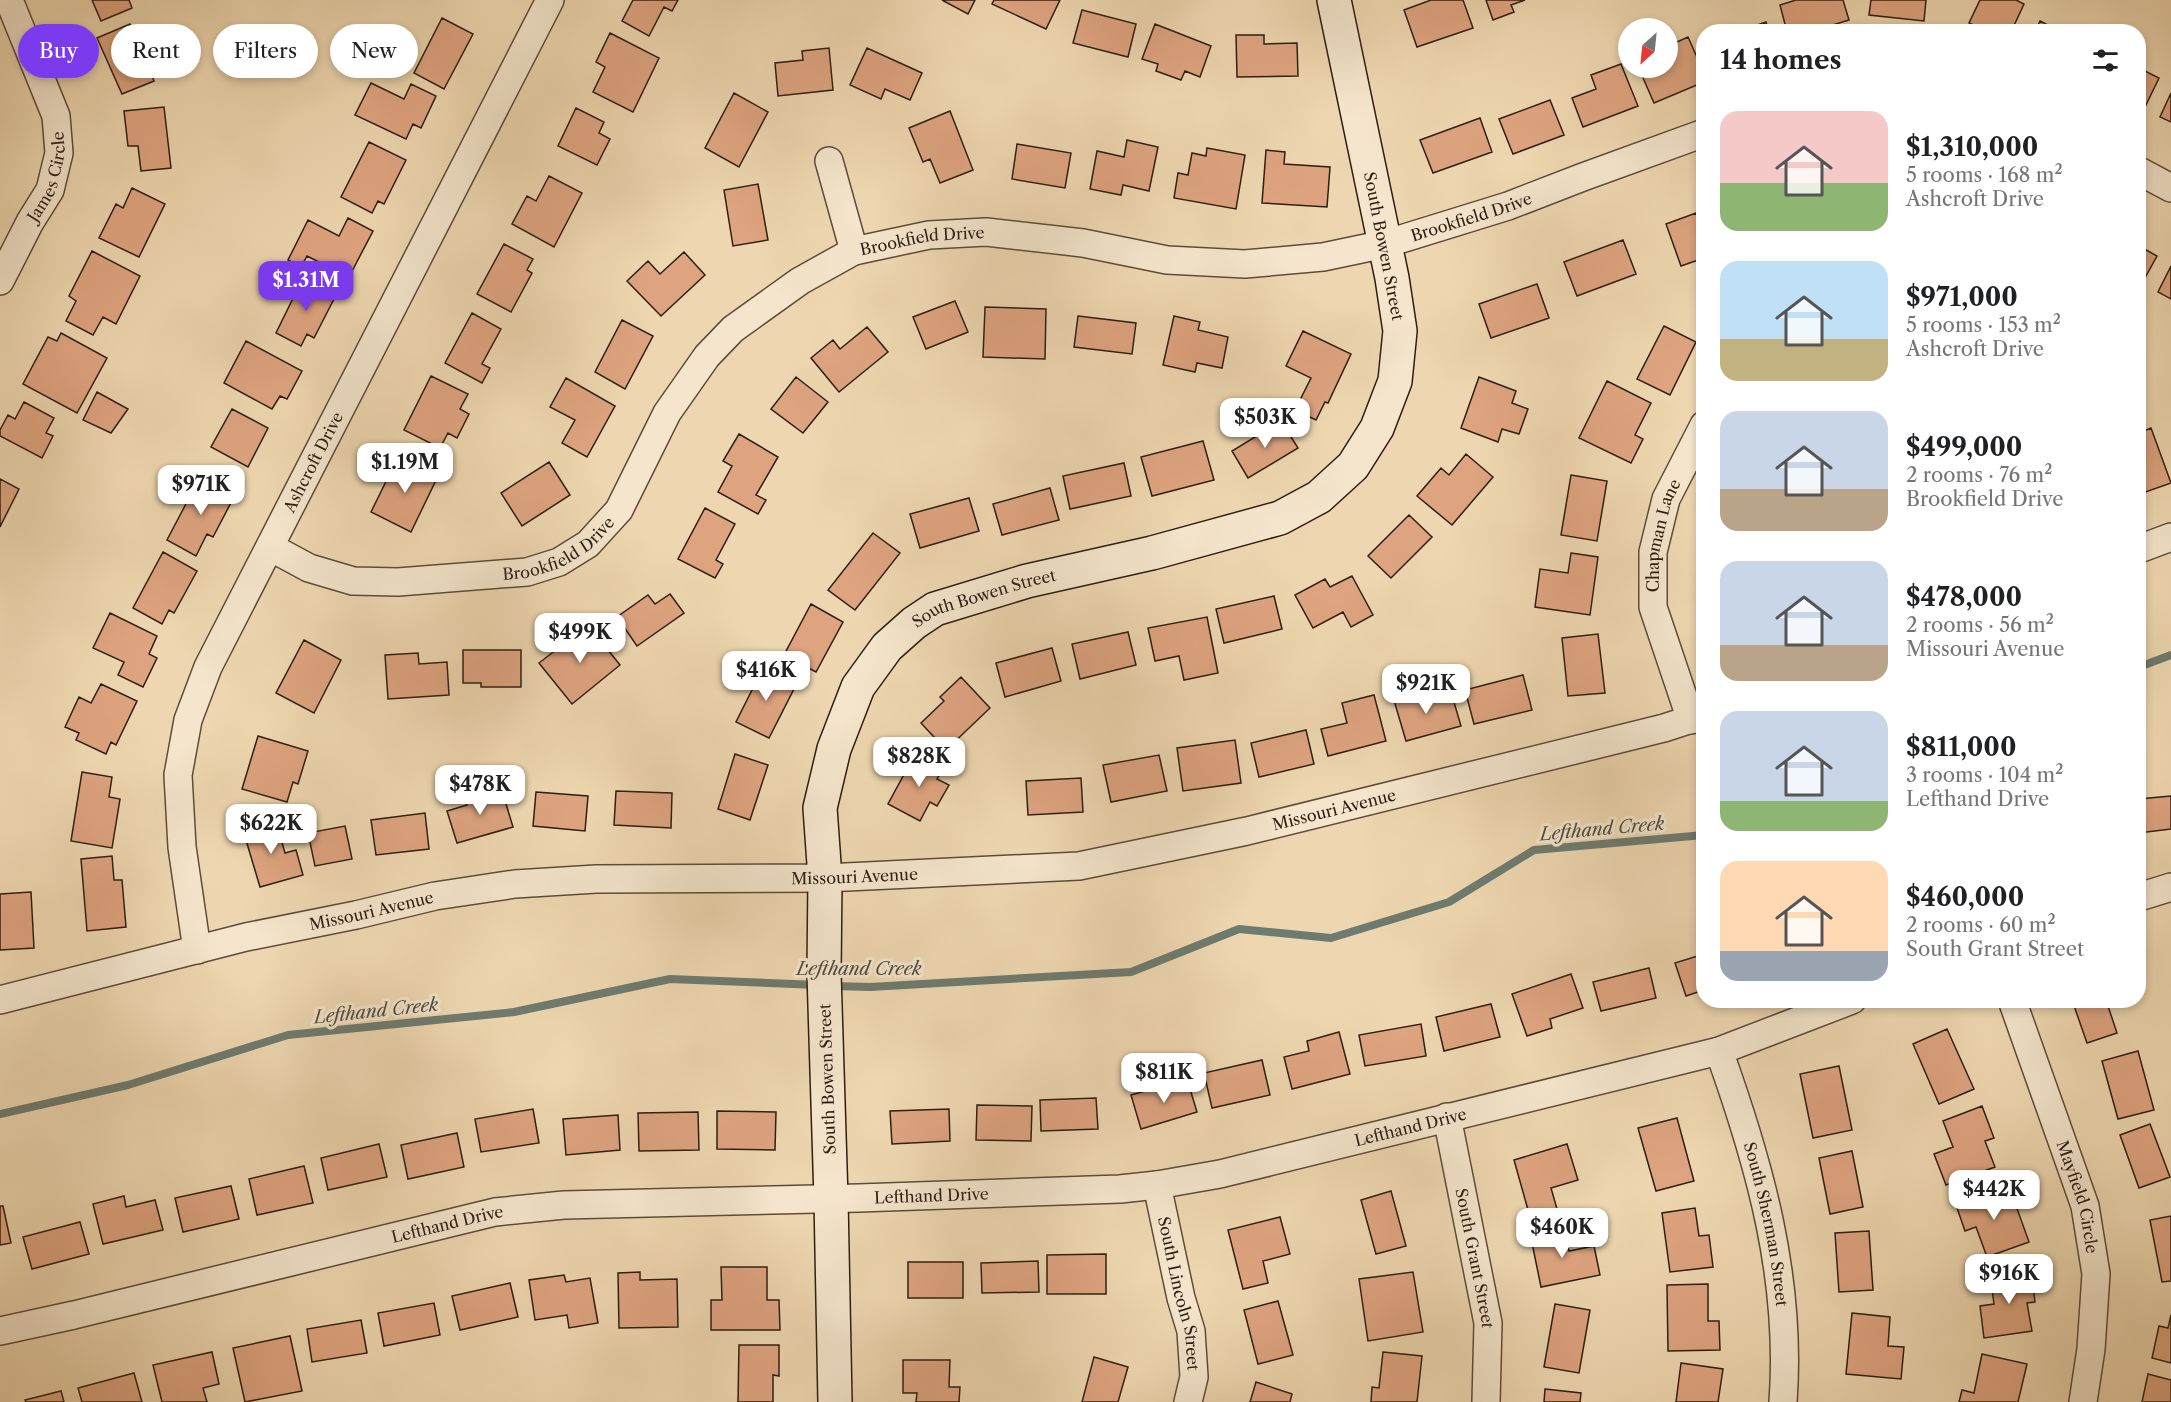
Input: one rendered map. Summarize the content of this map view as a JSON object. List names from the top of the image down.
{
  "streets": {
    "street": [
      "James Circle",
      "Brookfield Drive",
      "South Bowen Street",
      "Ashcroft Drive",
      "Chapman Lane",
      "Missouri Avenue",
      "Lefthand Drive",
      "Mayfield Circle",
      "South Sherman Street",
      "South Grant Street",
      "South Lincoln Street"
    ]
  },
  "crossings": [
    ["Brookfield Drive", "South Bowen Street"],
    ["Brookfield Drive", "Ashcroft Drive"],
    ["South Bowen Street", "Missouri Avenue"],
    ["South Bowen Street", "Lefthand Drive"],
    ["Ashcroft Drive", "Missouri Avenue"],
    ["Lefthand Drive", "South Sherman Street"],
    ["Lefthand Drive", "South Grant Street"],
    ["Lefthand Drive", "South Lincoln Street"]
  ],
  "water": ["Lefthand Creek"],
  "north": "bottom left",
  "page": {
    "chip": [
      "Buy",
      "Rent",
      "Filters",
      "New"
    ],
    "heading": "14 homes",
    "list": [
      {
        "name": "$1,310,000",
        "note": "5 rooms · 168 m² · Ashcroft Drive"
      },
      {
        "name": "$971,000",
        "note": "5 rooms · 153 m² · Ashcroft Drive"
      },
      {
        "name": "$499,000",
        "note": "2 rooms · 76 m² · Brookfield Drive"
      },
      {
        "name": "$478,000",
        "note": "2 rooms · 56 m² · Missouri Avenue"
      },
      {
        "name": "$811,000",
        "note": "3 rooms · 104 m² · Lefthand Drive"
      },
      {
        "name": "$460,000",
        "note": "2 rooms · 60 m² · South Grant Street"
      }
    ],
    "price": [
      "$1.31M",
      "$503K",
      "$1.19M",
      "$971K",
      "$499K",
      "$416K",
      "$921K",
      "$828K",
      "$478K",
      "$622K",
      "$811K",
      "$442K",
      "$460K",
      "$916K"
    ]
  }
}
